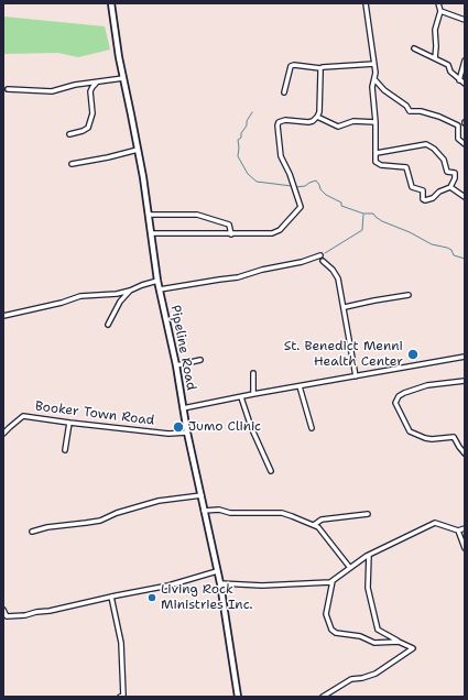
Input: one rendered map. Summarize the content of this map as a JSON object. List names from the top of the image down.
{
  "streets": {
    "street": ["Pipeline Road", "Booker Town Road"]
  },
  "crossings": [
    ["Pipeline Road", "Booker Town Road"]
  ],
  "places": ["St. Benedict Menni Health Center", "Jumo Clinic", "Living Rock Ministries Inc."]
}
